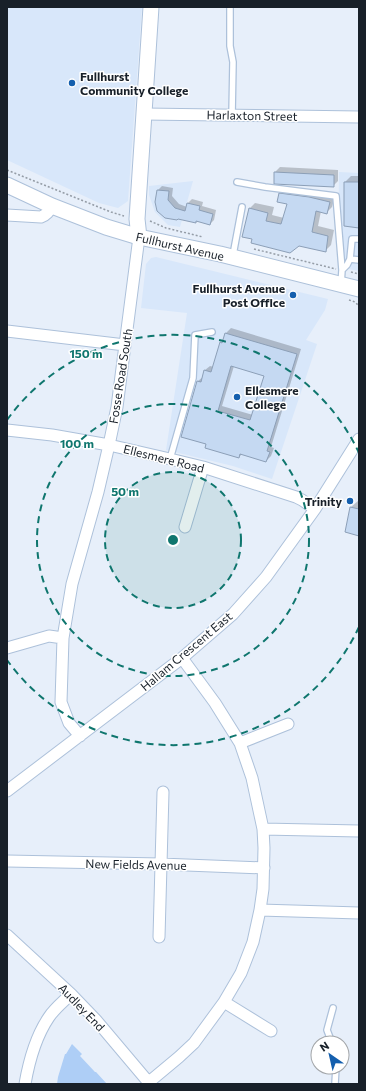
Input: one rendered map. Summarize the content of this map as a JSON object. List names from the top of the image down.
{
  "streets": {
    "street": [
      "Harlaxton Street",
      "Fullhurst Avenue",
      "Fosse Road South",
      "Ellesmere Road",
      "Hallam Crescent East",
      "New Fields Avenue",
      "Audley End"
    ]
  },
  "crossings": [
    ["Harlaxton Street", "Fosse Road South"],
    ["Fullhurst Avenue", "Fosse Road South"],
    ["Fosse Road South", "Ellesmere Road"],
    ["Fosse Road South", "Hallam Crescent East"],
    ["Ellesmere Road", "Hallam Crescent East"]
  ],
  "places": [
    "Fullhurst Community College",
    "Fullhurst Avenue Post Office",
    "Ellesmere College",
    "Trinity"
  ],
  "north": "top left",
  "rings": ["150 m", "100 m", "50 m"]
}
